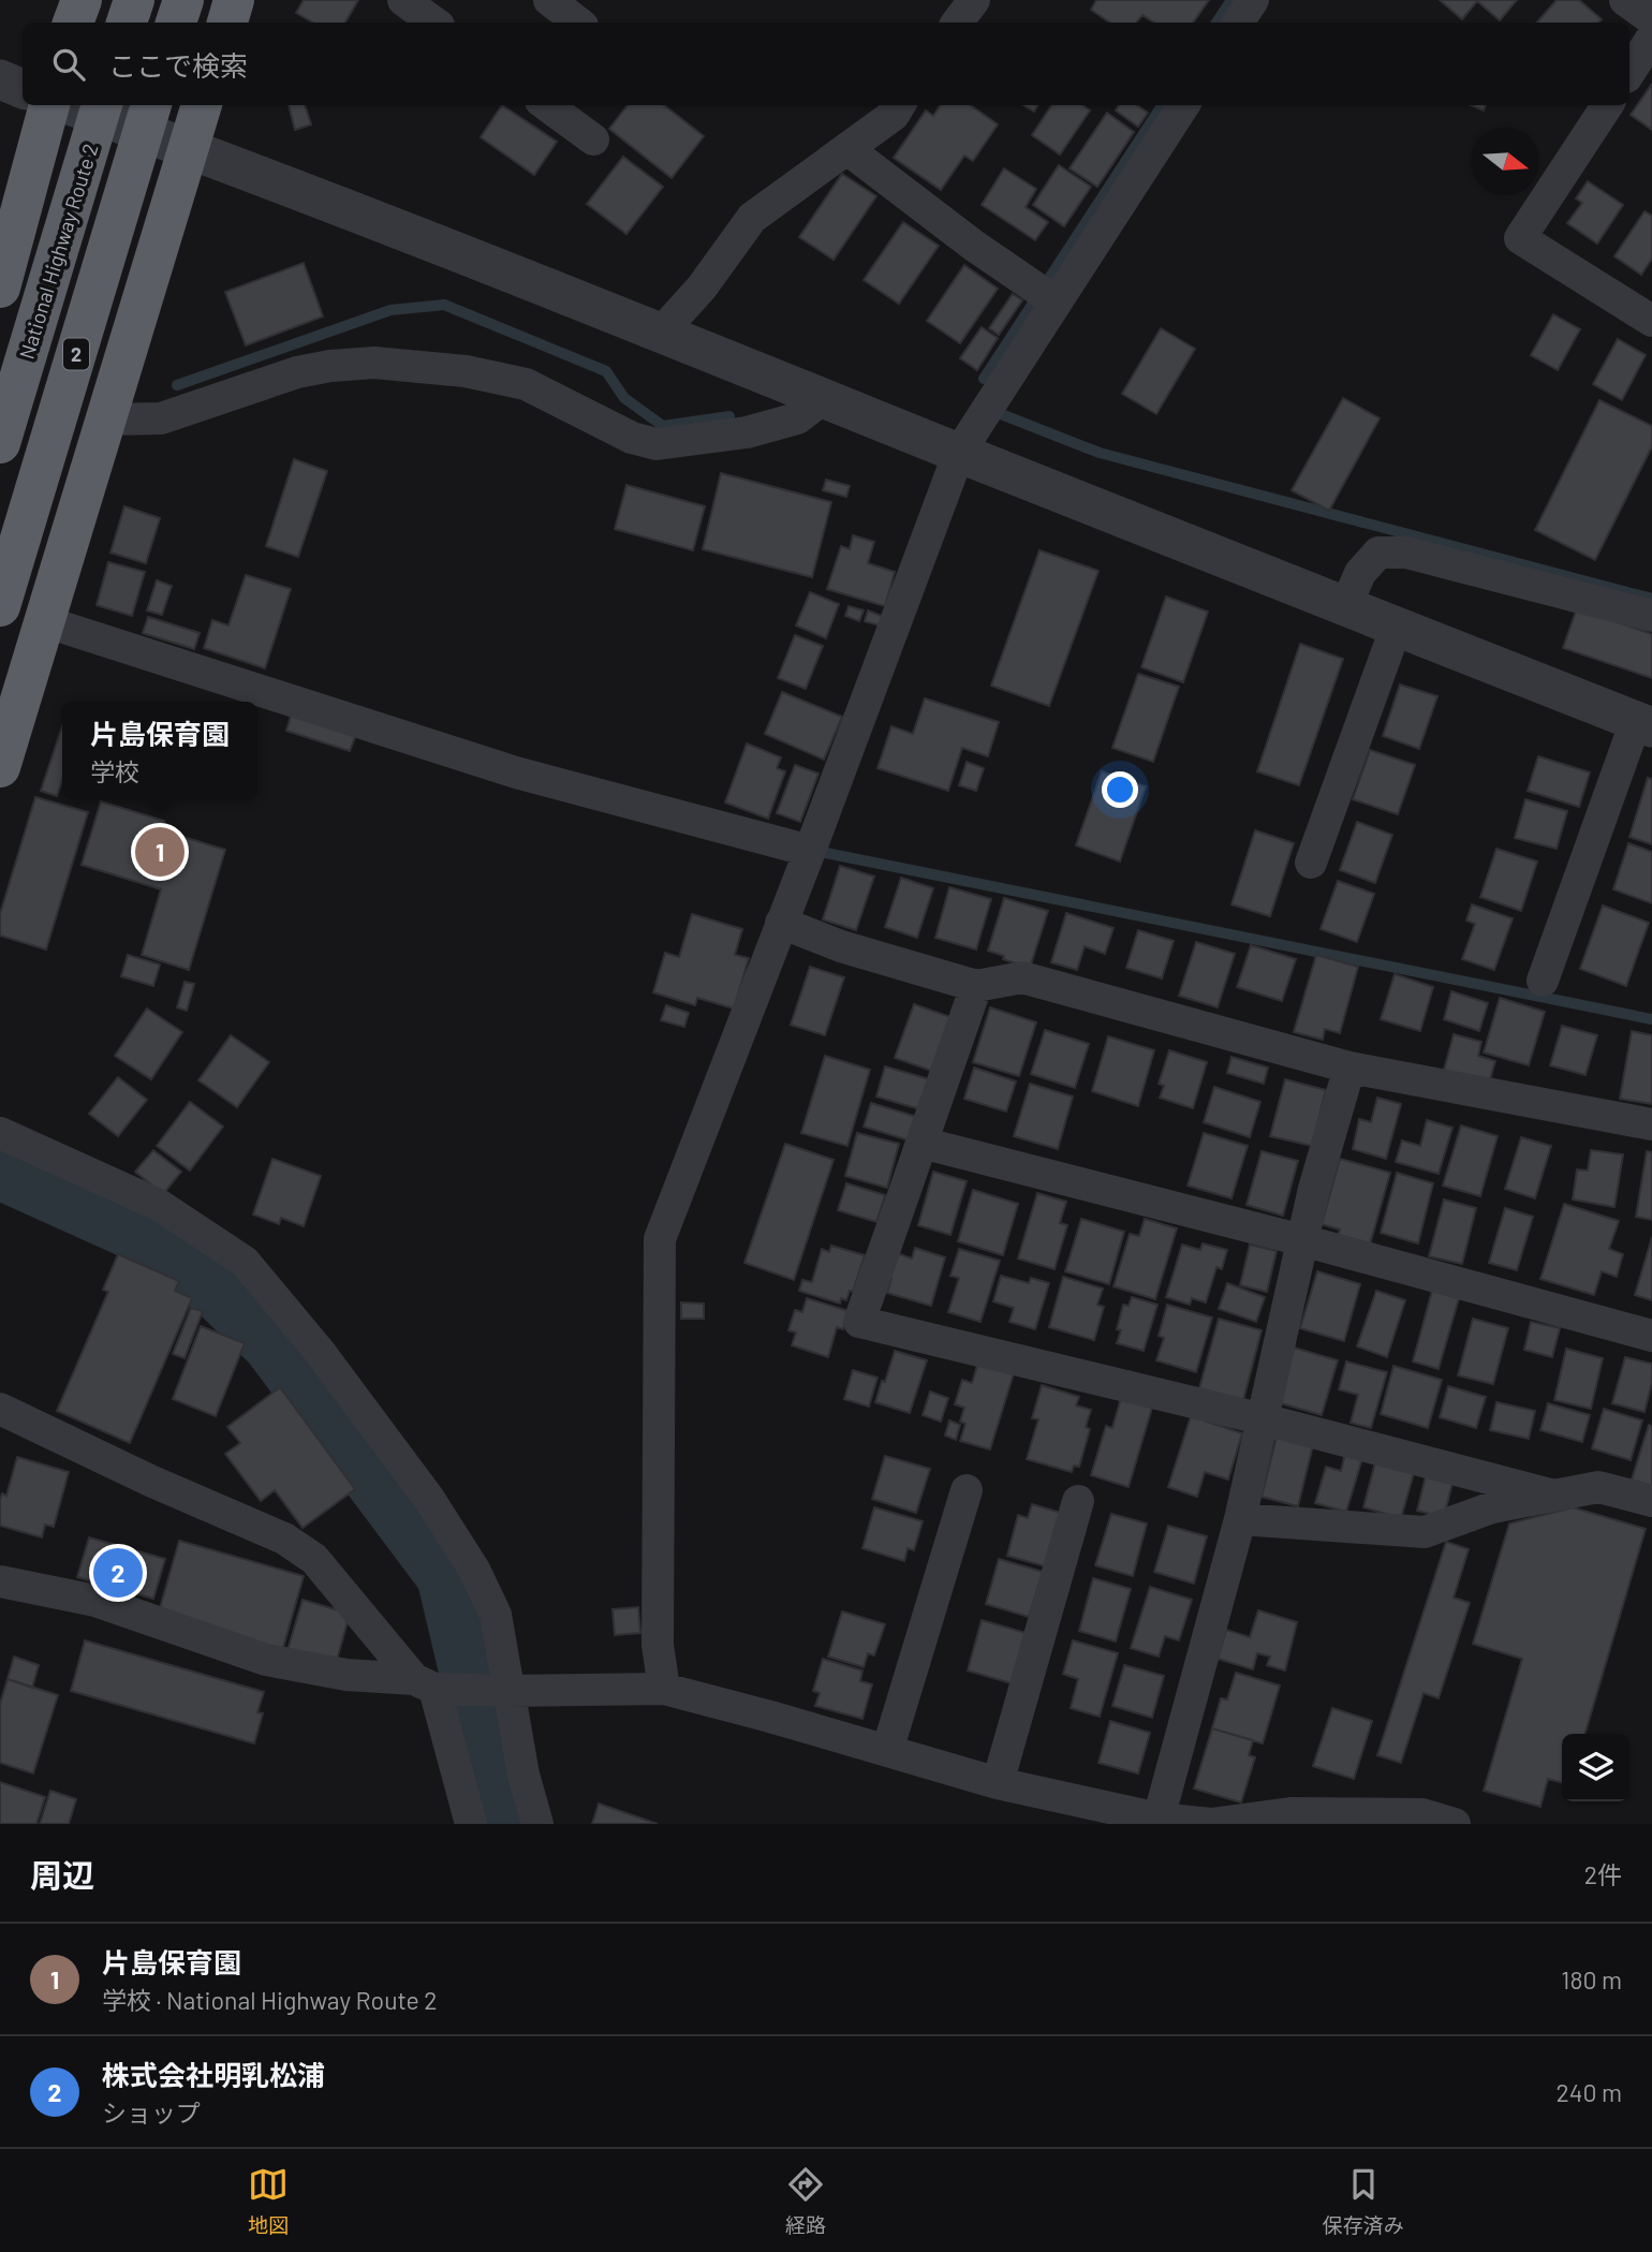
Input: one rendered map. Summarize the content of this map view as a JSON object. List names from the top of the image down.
{
  "streets": {
    "highway": ["National Highway Route 2", "2"]
  },
  "north": "right",
  "page": {
    "search": "ここで検索",
    "popup": ["片島保育園", "学校"],
    "pins": ["1", "2"],
    "heading": ["周辺", "2件"],
    "list": [
      {
        "mark": "1",
        "name": "片島保育園",
        "note": "学校 · National Highway Route 2",
        "value": "180 m"
      },
      {
        "mark": "2",
        "name": "株式会社明乳松浦",
        "note": "ショップ",
        "value": "240 m"
      }
    ],
    "nav": ["地図", "経路", "保存済み"]
  }
}
